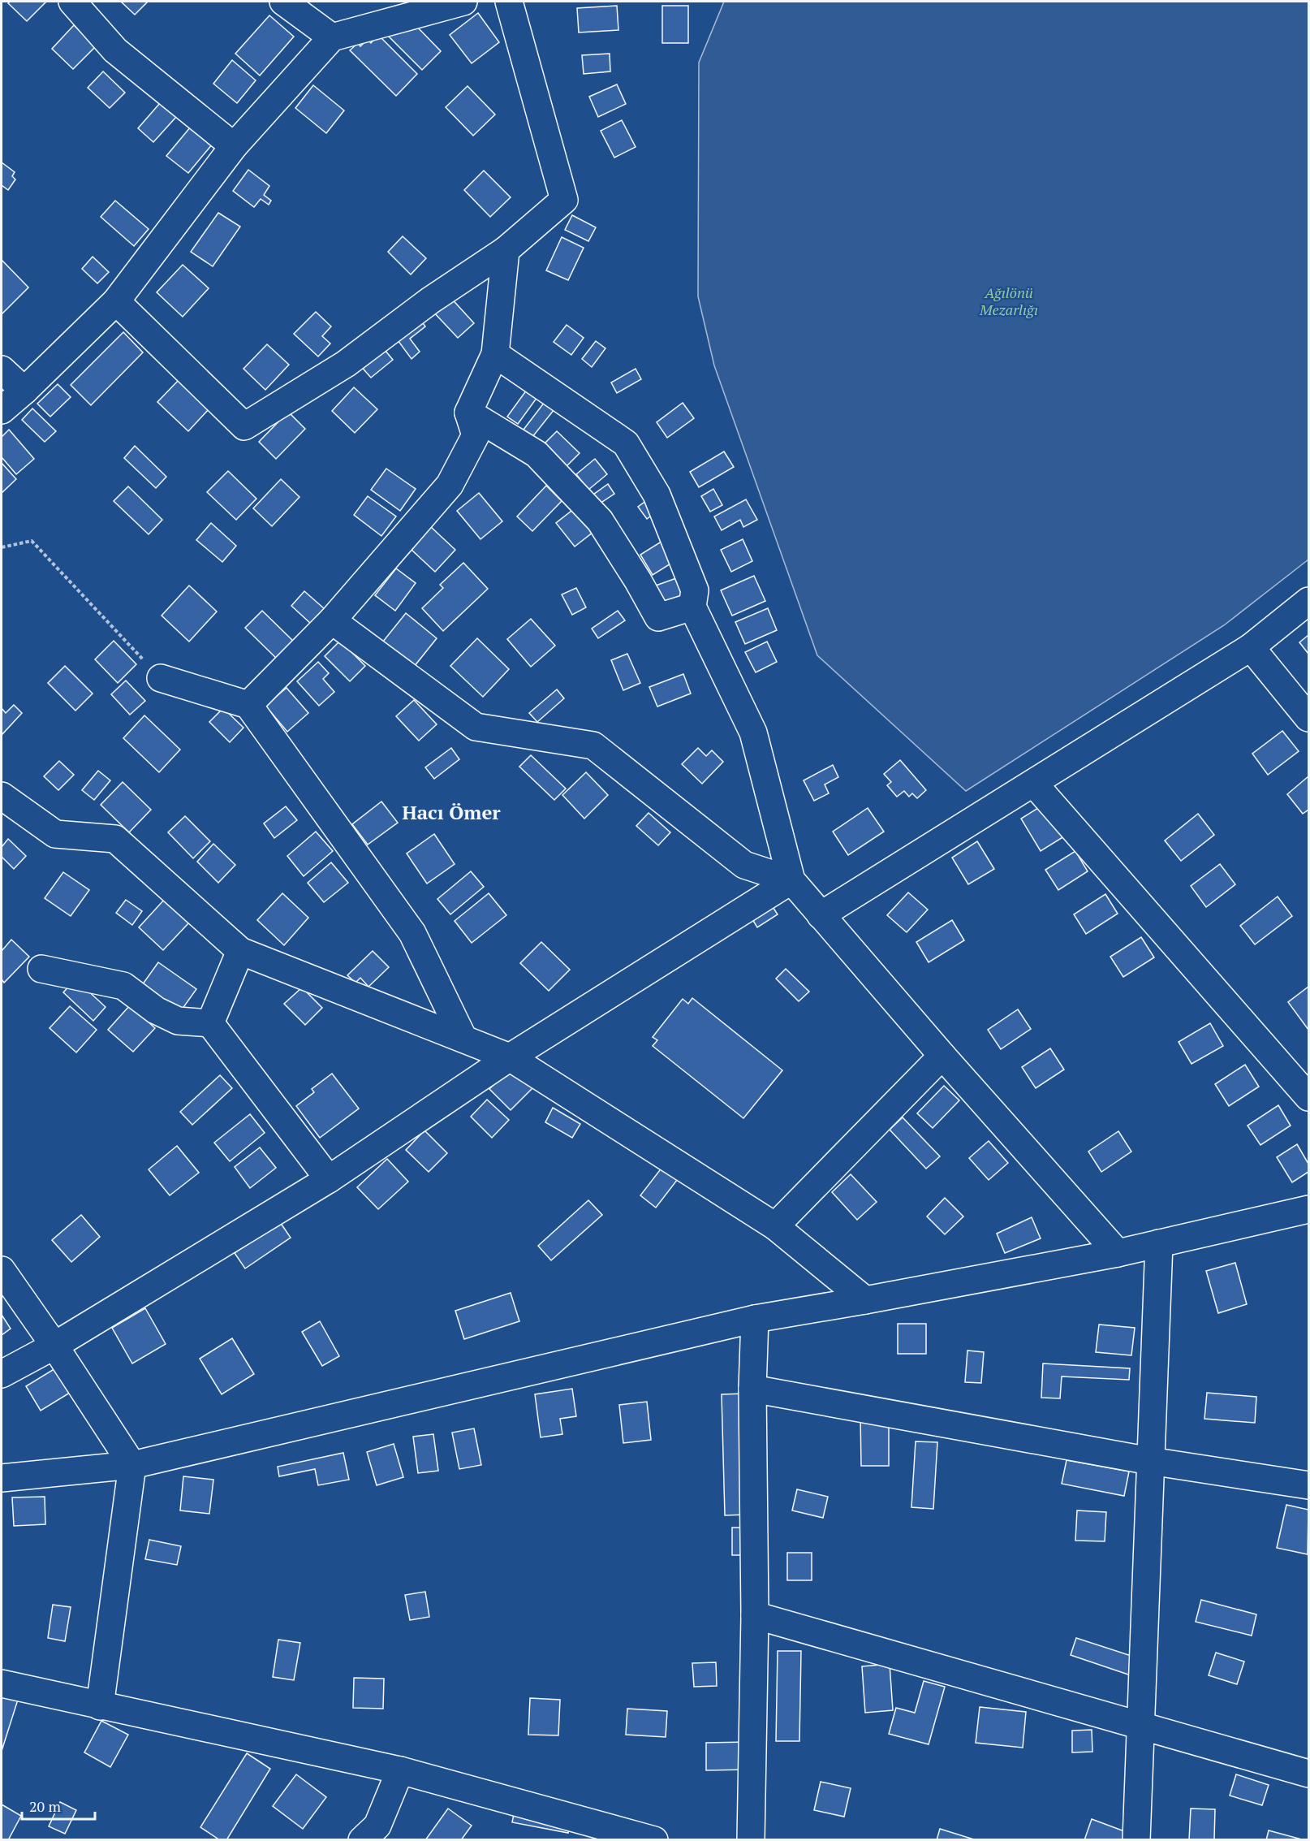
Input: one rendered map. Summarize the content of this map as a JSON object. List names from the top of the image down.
{
  "districts": ["Hacı Ömer"],
  "parks": ["Ağılönü Mezarlığı"],
  "scale_bar": "20 m"
}
